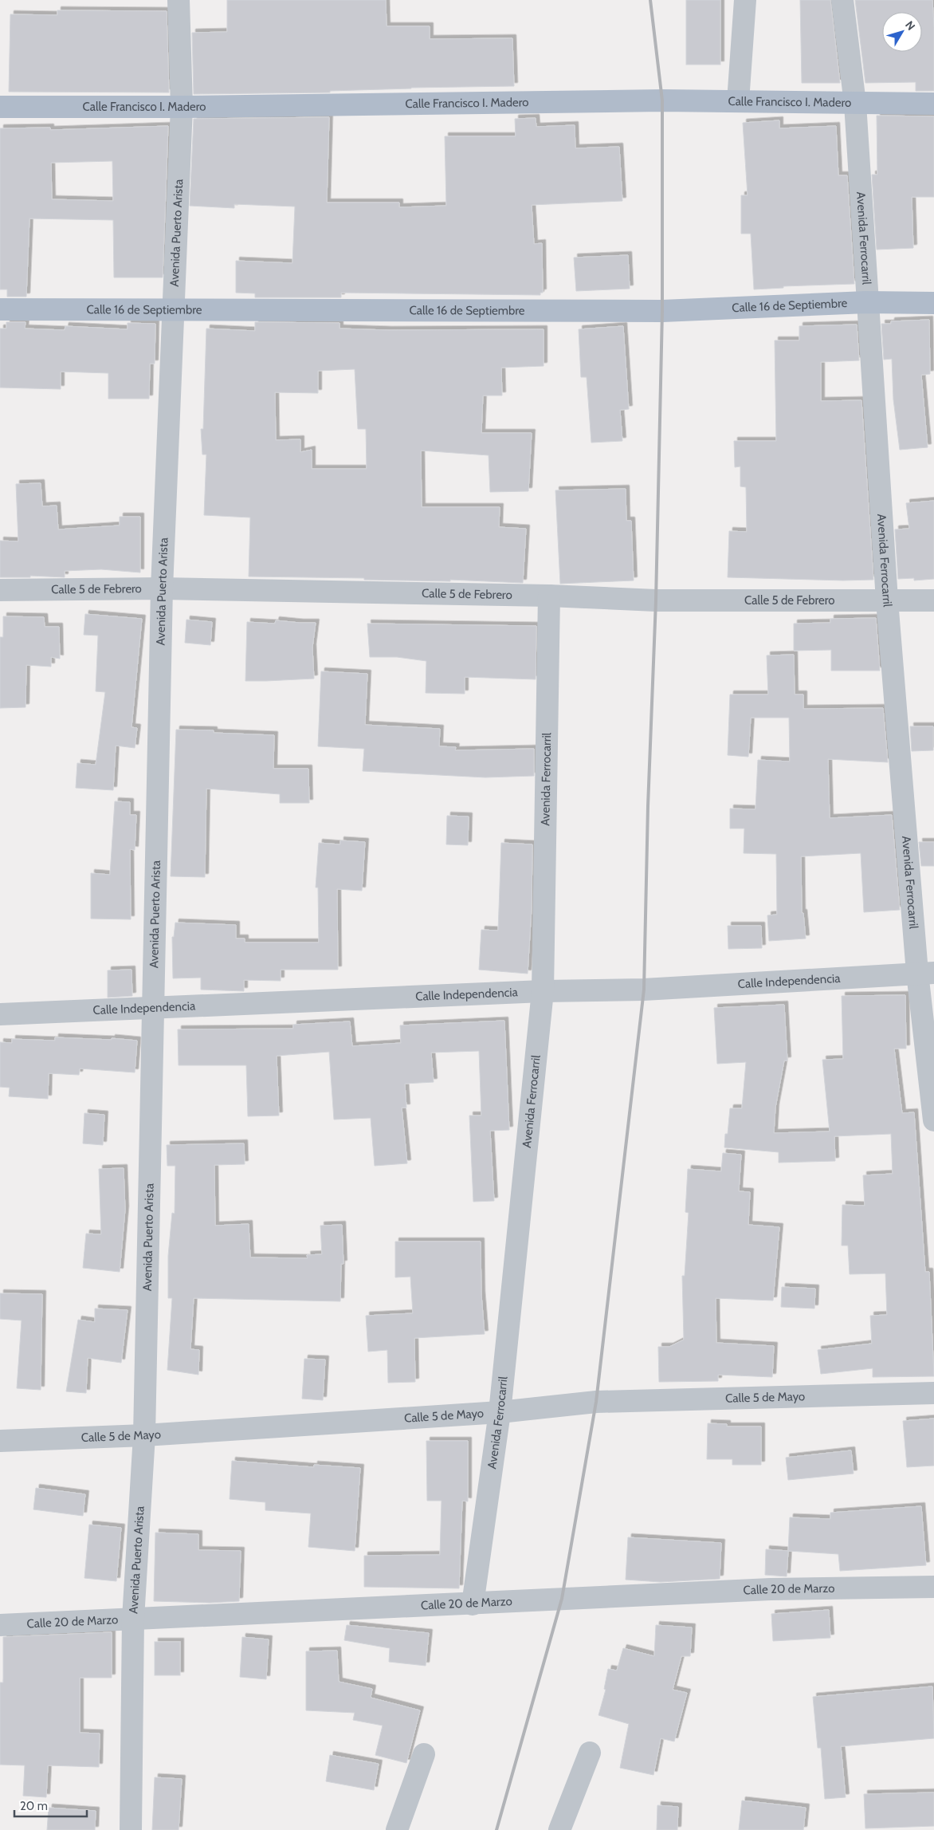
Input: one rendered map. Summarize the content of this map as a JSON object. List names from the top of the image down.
{
  "streets": {
    "main road": ["Calle Francisco I. Madero", "Calle 16 de Septiembre"],
    "street": [
      "Avenida Puerto Arista",
      "Avenida Ferrocarril",
      "Calle 5 de Febrero",
      "Calle Independencia",
      "Calle 5 de Mayo",
      "Calle 20 de Marzo"
    ]
  },
  "crossings": [
    ["Calle Francisco I. Madero", "Avenida Puerto Arista"],
    ["Calle Francisco I. Madero", "Avenida Ferrocarril"],
    ["Avenida Puerto Arista", "Calle 16 de Septiembre"],
    ["Avenida Puerto Arista", "Calle 5 de Febrero"],
    ["Avenida Puerto Arista", "Calle Independencia"],
    ["Avenida Puerto Arista", "Calle 5 de Mayo"],
    ["Avenida Puerto Arista", "Calle 20 de Marzo"],
    ["Avenida Ferrocarril", "Calle 16 de Septiembre"],
    ["Avenida Ferrocarril", "Calle 5 de Febrero"],
    ["Avenida Ferrocarril", "Calle Independencia"],
    ["Avenida Ferrocarril", "Calle 5 de Mayo"],
    ["Avenida Ferrocarril", "Calle 20 de Marzo"]
  ],
  "scale_bar": "20 m",
  "north": "top right"
}
